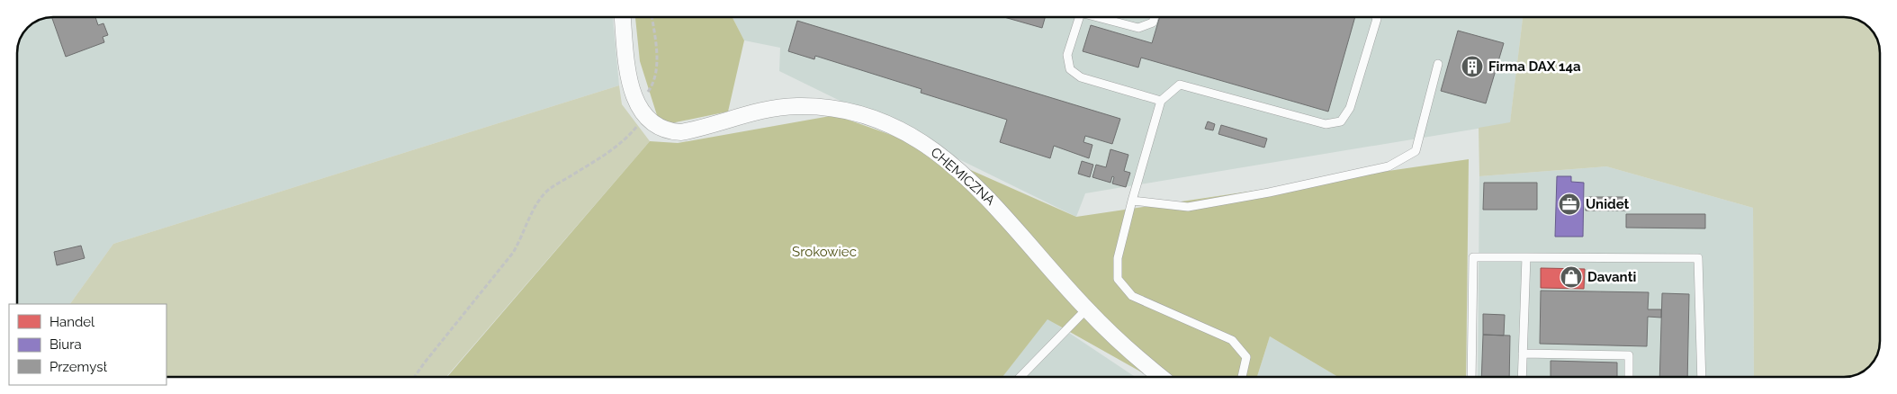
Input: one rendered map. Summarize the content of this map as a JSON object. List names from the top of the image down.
{
  "streets": {
    "street": ["CHEMICZNA"]
  },
  "parks": ["Srokowiec"],
  "places": {
    "building": ["Firma DAX 14a"],
    "office": ["Unidet"],
    "shop": ["Davanti"]
  },
  "legend": ["Handel", "Biura", "Przemysł"]
}
